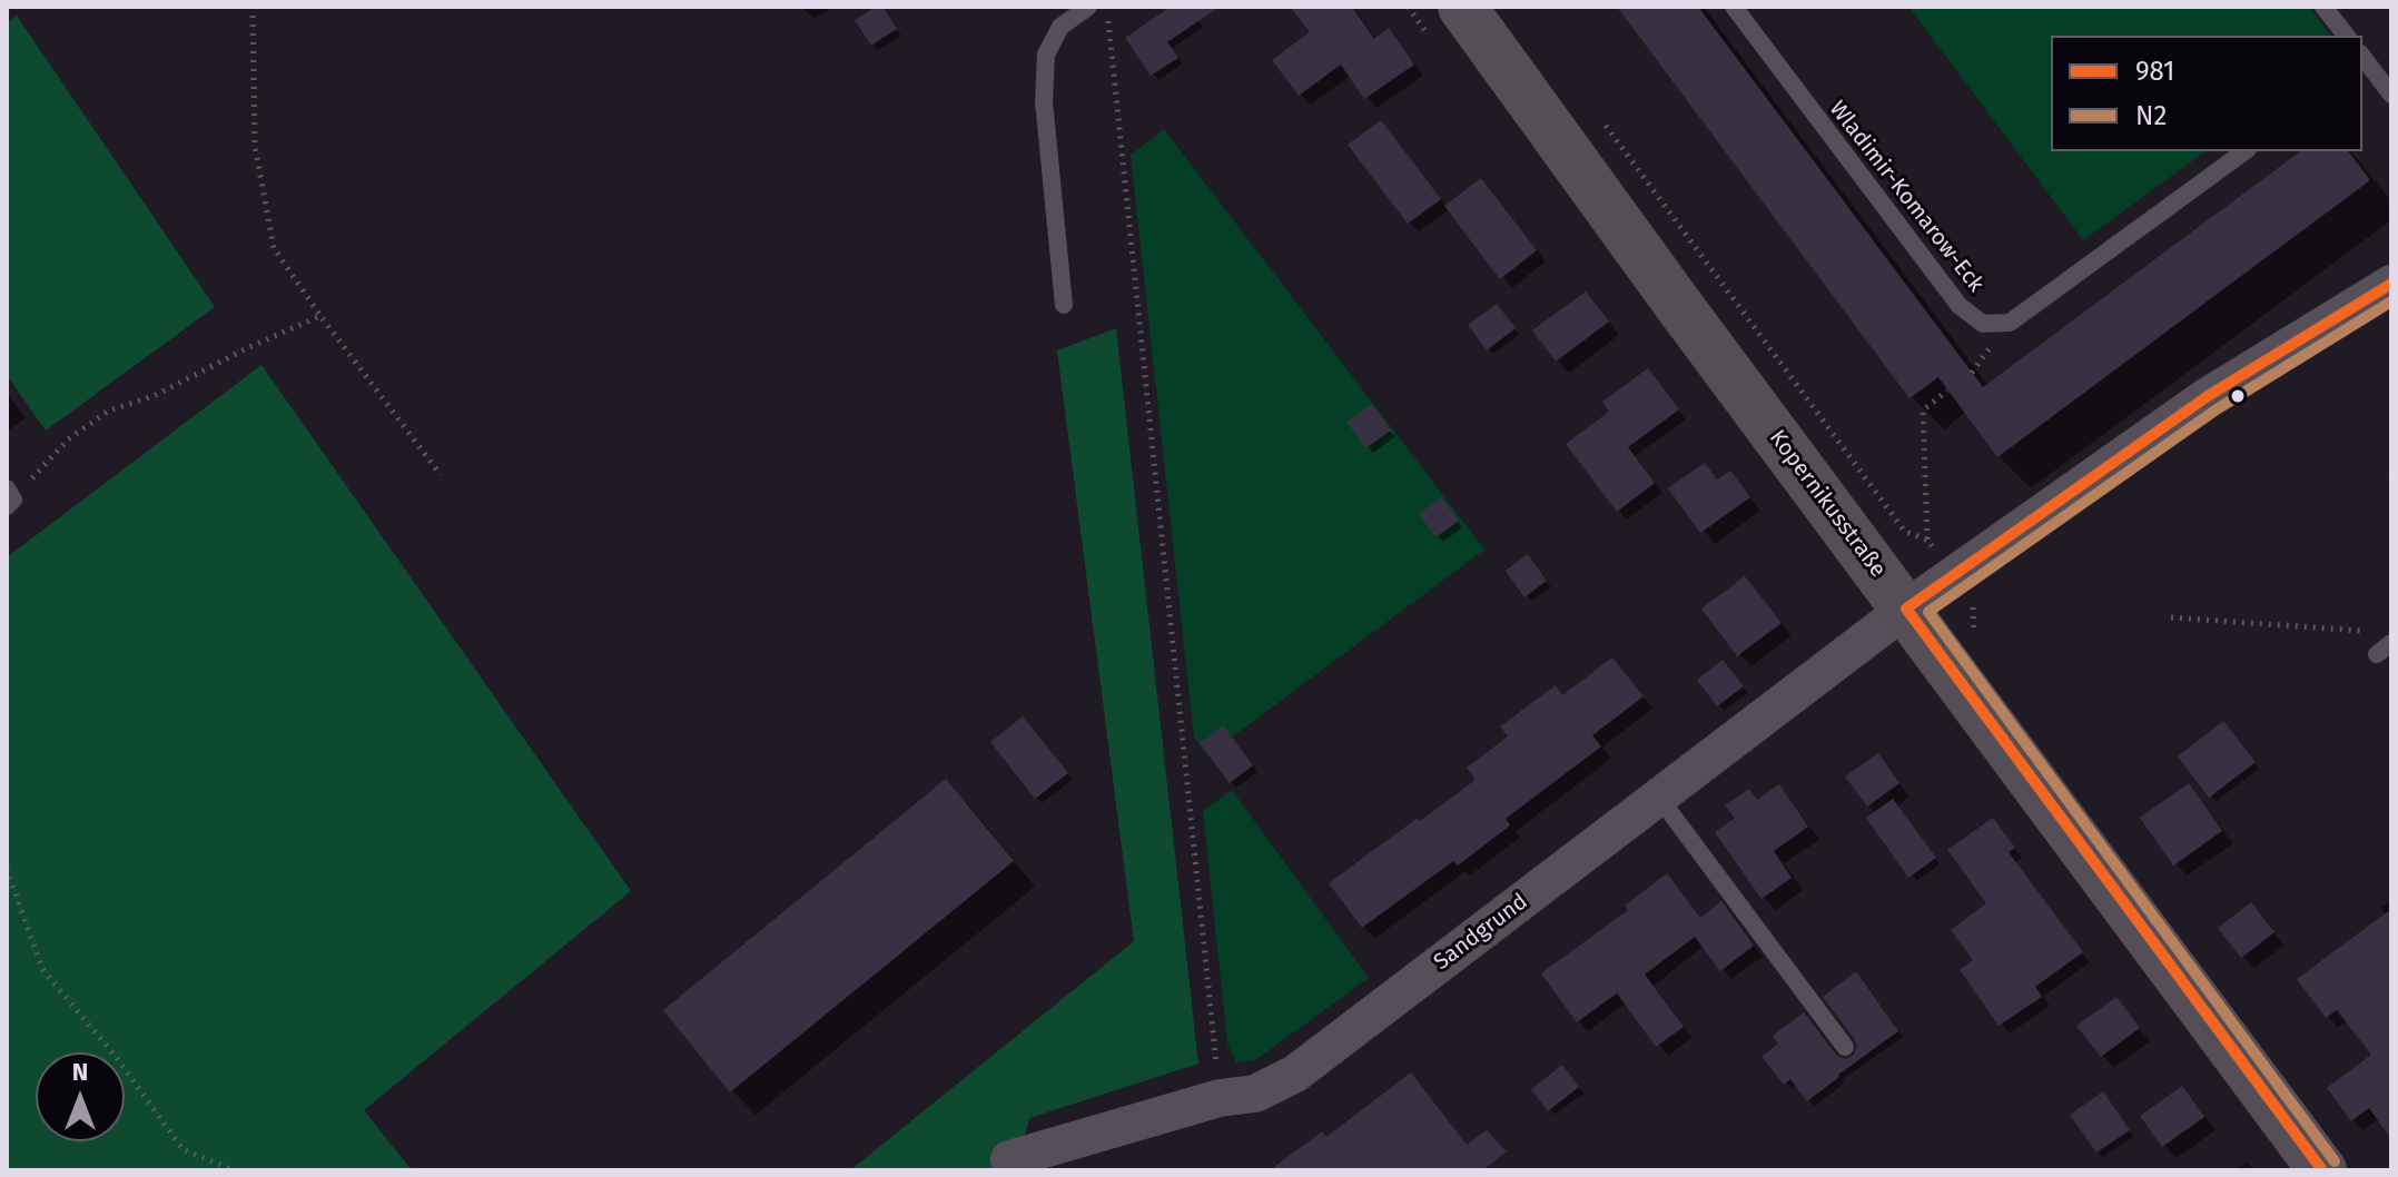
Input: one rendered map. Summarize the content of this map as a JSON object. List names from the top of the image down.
{
  "streets": {
    "main road": ["Kopernikusstraße"],
    "street": ["Sandgrund"],
    "lane": ["Wladimir-Komarow-Eck"]
  },
  "crossings": [
    ["Kopernikusstraße", "Sandgrund"]
  ],
  "lines": ["transit line 981", "transit line N2"],
  "legend": ["981", "N2"],
  "north": "top"
}
